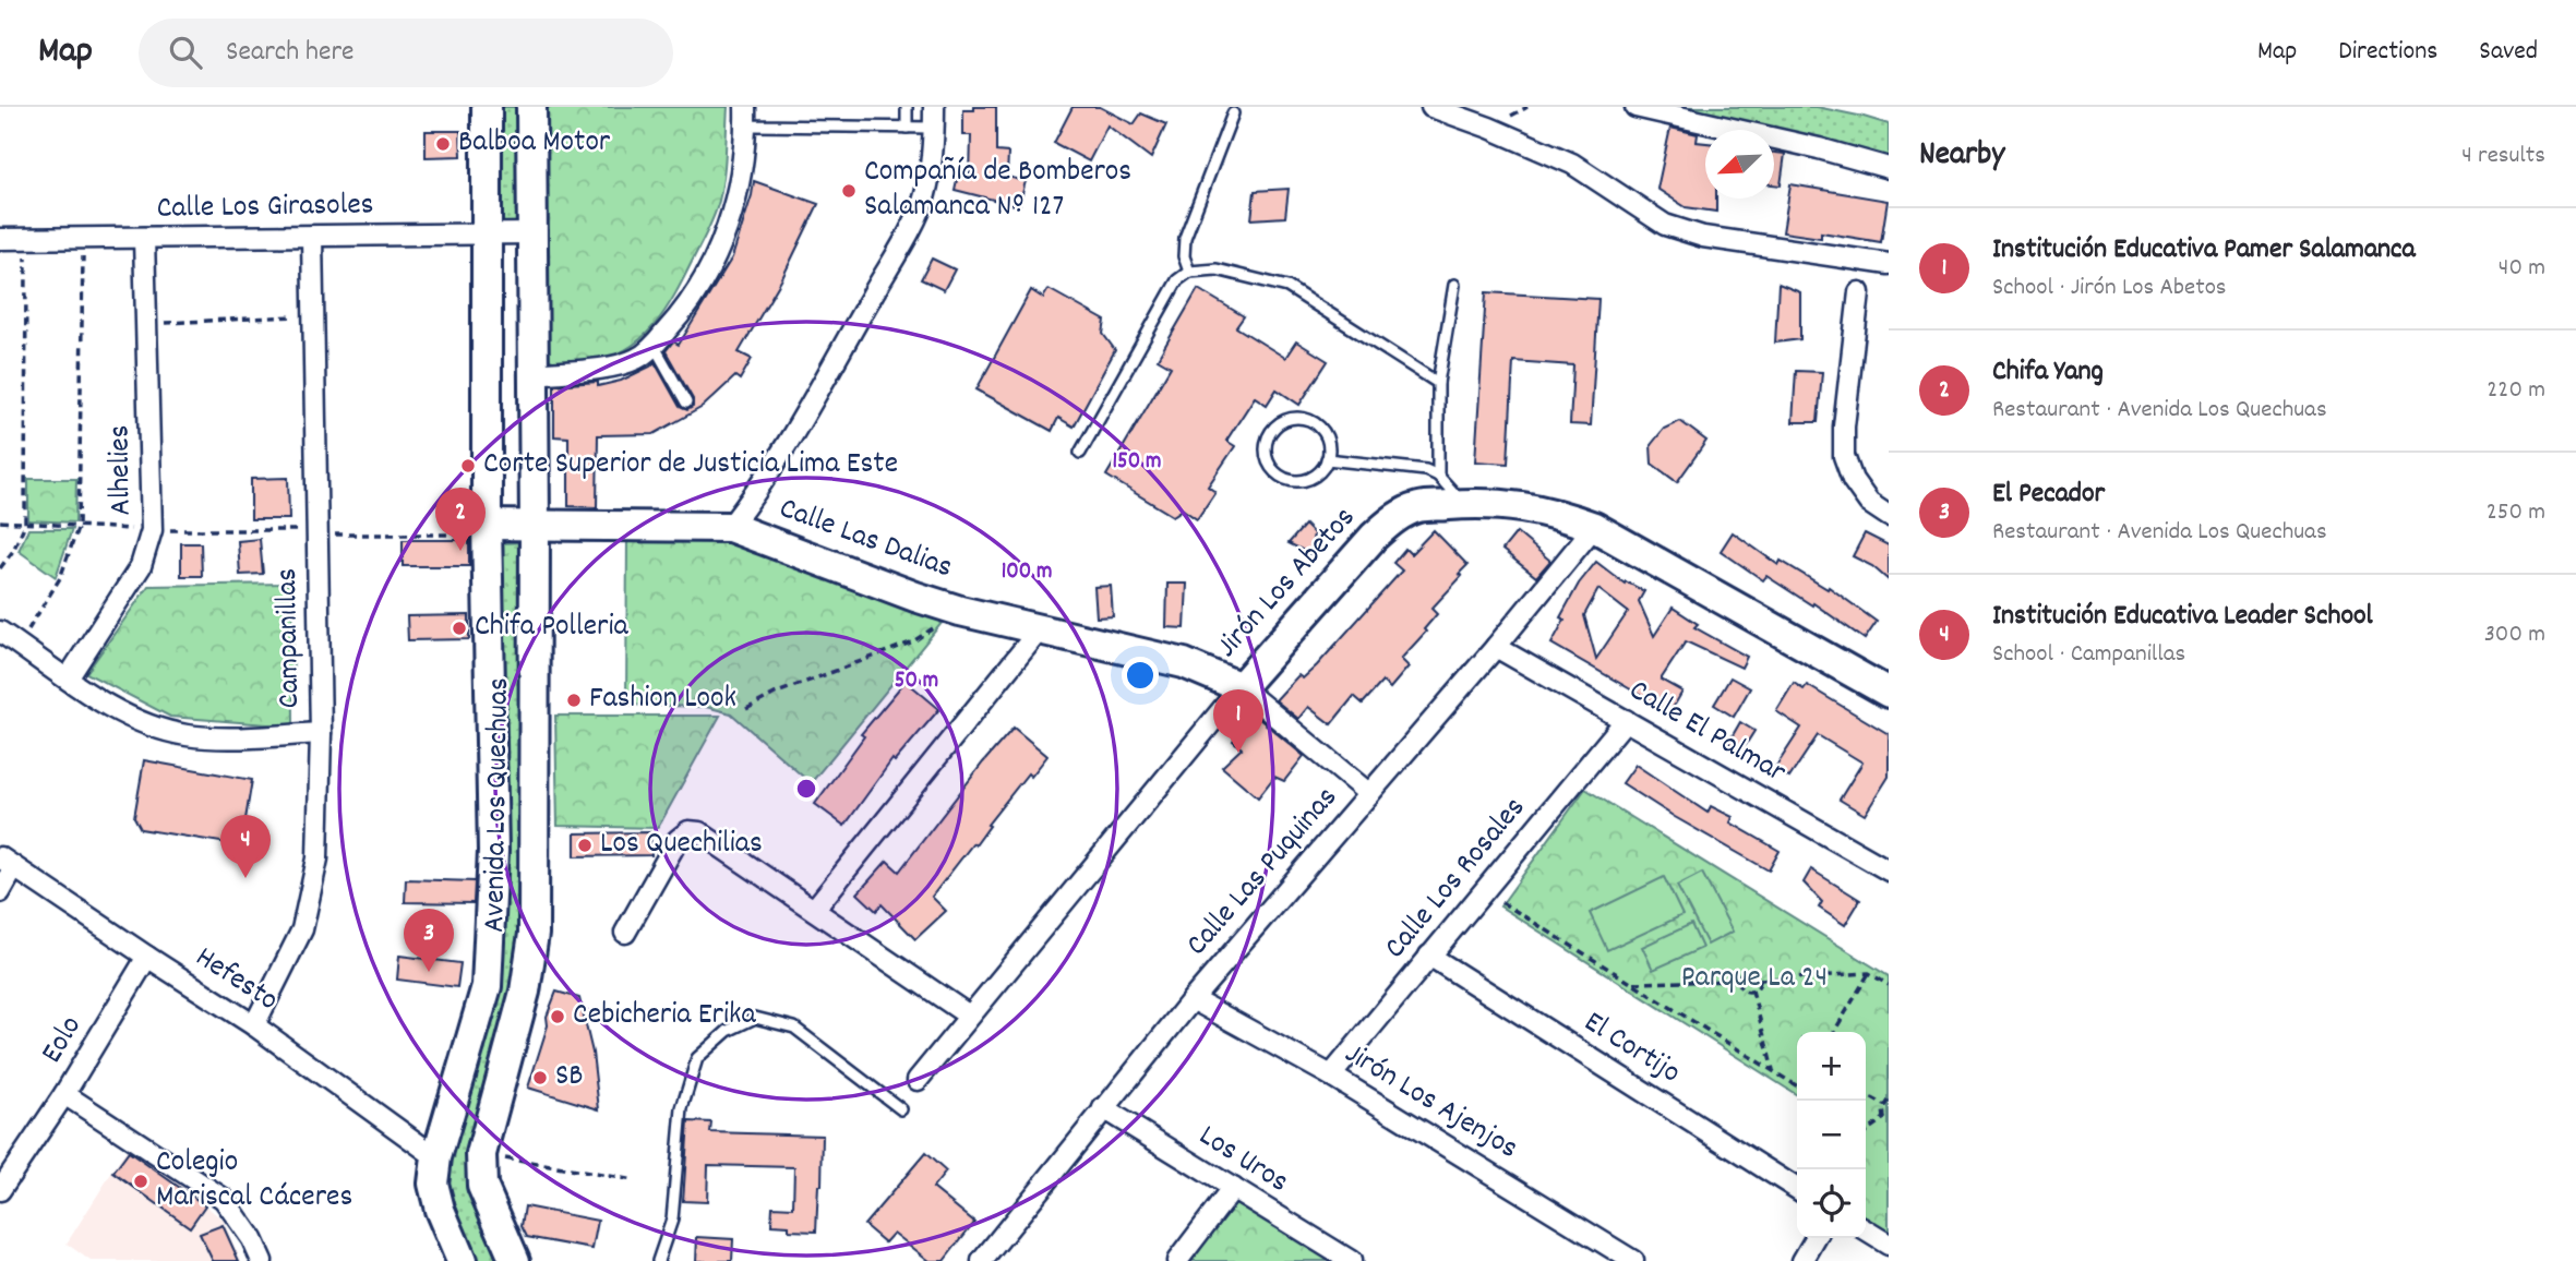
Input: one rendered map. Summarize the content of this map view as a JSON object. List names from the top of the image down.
{
  "streets": {
    "main road": ["Calle Las Dalias", "Jirón Los Abetos", "Avenida Los Quechuas"],
    "street": [
      "Calle Los Girasoles",
      "Alhelies",
      "Campanillas",
      "Calle El Palmar",
      "Calle Las Puquinas",
      "Calle Los Rosales",
      "Hefesto",
      "Eolo",
      "El Cortijo",
      "Jirón Los Ajenjos",
      "Los Uros"
    ]
  },
  "crossings": [
    ["Calle Los Girasoles", "Alhelies"],
    ["Calle Los Girasoles", "Campanillas"],
    ["Calle Los Girasoles", "Avenida Los Quechuas"],
    ["Calle Las Dalias", "Jirón Los Abetos"],
    ["Calle Las Dalias", "Avenida Los Quechuas"],
    ["Jirón Los Abetos", "Calle Las Puquinas"],
    ["Campanillas", "Hefesto"],
    ["Calle El Palmar", "Calle Las Puquinas"],
    ["Calle El Palmar", "Calle Los Rosales"],
    ["Avenida Los Quechuas", "Hefesto"],
    ["Calle Las Puquinas", "Jirón Los Ajenjos"],
    ["Calle Las Puquinas", "Los Uros"],
    ["Calle Los Rosales", "El Cortijo"],
    ["Calle Los Rosales", "Jirón Los Ajenjos"],
    ["Hefesto", "Eolo"]
  ],
  "parks": ["Parque La 24"],
  "places": [
    "Balboa Motor",
    "Compañía de Bomberos Salamanca Nº 127",
    "Corte Superior de Justicia Lima Este",
    "Chifa Polleria",
    "Fashion Look",
    "Los Quechilias",
    "Cebicheria Erika",
    "SB",
    "Colegio Mariscal Cáceres"
  ],
  "north": "bottom left",
  "page": {
    "header": "Map",
    "search": "Search here",
    "nav": ["Map", "Directions", "Saved"],
    "heading": ["Nearby", "4 results"],
    "list": [
      {
        "mark": "1",
        "name": "Institución Educativa Pamer Salamanca",
        "note": "School · Jirón Los Abetos",
        "value": "40 m"
      },
      {
        "mark": "2",
        "name": "Chifa Yang",
        "note": "Restaurant · Avenida Los Quechuas",
        "value": "220 m"
      },
      {
        "mark": "3",
        "name": "El Pecador",
        "note": "Restaurant · Avenida Los Quechuas",
        "value": "250 m"
      },
      {
        "mark": "4",
        "name": "Institución Educativa Leader School",
        "note": "School · Campanillas",
        "value": "300 m"
      }
    ],
    "pins": [
      "2",
      "1",
      "4",
      "3"
    ],
    "map_buttons": ["+", "−"]
  },
  "rings": ["150 m", "100 m", "50 m"]
}
